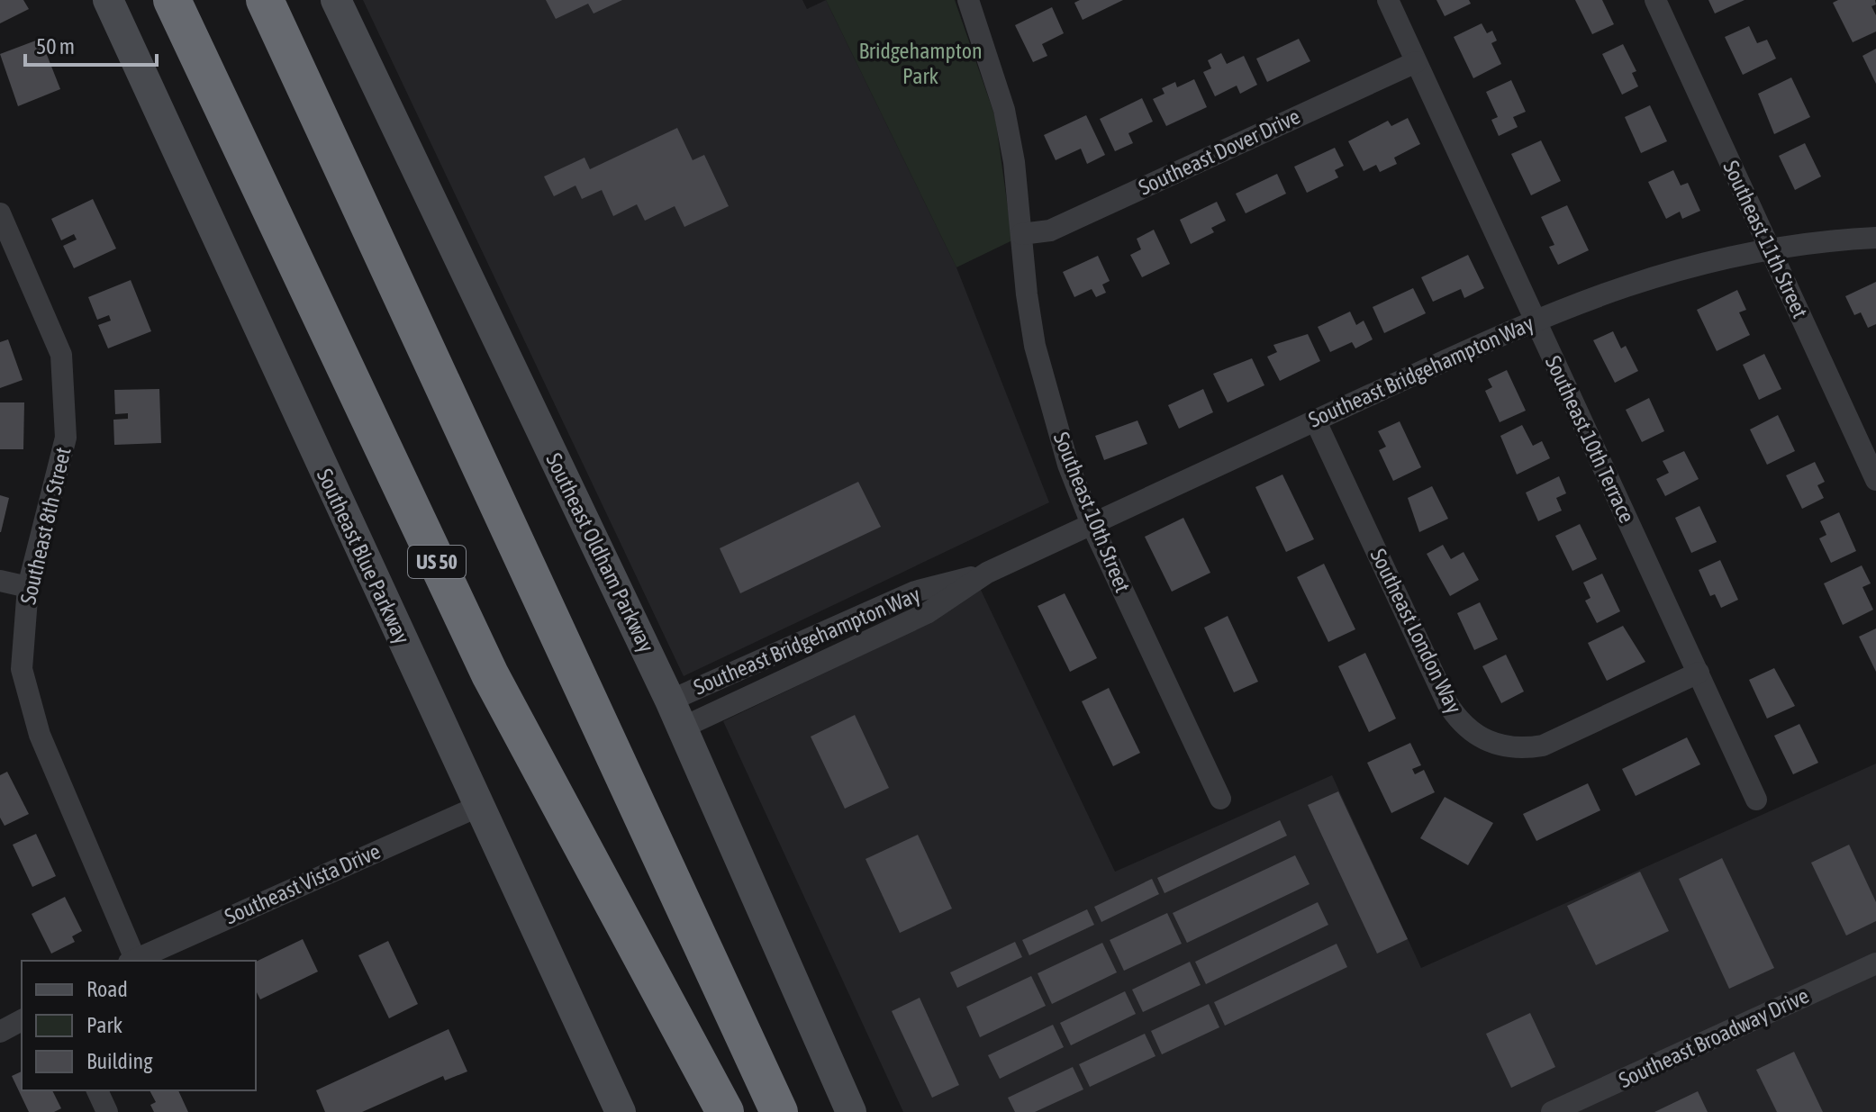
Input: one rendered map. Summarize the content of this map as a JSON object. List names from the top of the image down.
{
  "streets": {
    "highway": ["US 50"],
    "street": [
      "Southeast Dover Drive",
      "Southeast 11th Street",
      "Southeast Bridgehampton Way",
      "Southeast 10th Terrace",
      "Southeast 10th Street",
      "Southeast 8th Street",
      "Southeast Oldham Parkway",
      "Southeast Blue Parkway",
      "Southeast London Way",
      "Southeast Vista Drive",
      "Southeast Broadway Drive"
    ]
  },
  "crossings": [
    ["Southeast Dover Drive", "Southeast 10th Terrace"],
    ["Southeast Dover Drive", "Southeast 10th Street"],
    ["Southeast 11th Street", "Southeast Bridgehampton Way"],
    ["Southeast Bridgehampton Way", "Southeast 10th Terrace"],
    ["Southeast Bridgehampton Way", "Southeast 10th Street"],
    ["Southeast Bridgehampton Way", "Southeast Oldham Parkway"],
    ["Southeast Bridgehampton Way", "Southeast London Way"],
    ["Southeast 10th Terrace", "Southeast London Way"],
    ["Southeast 8th Street", "Southeast Vista Drive"],
    ["Southeast Blue Parkway", "Southeast Vista Drive"]
  ],
  "parks": ["Bridgehampton Park"],
  "legend": ["Road", "Park", "Building"],
  "scale_bar": "50 m"
}
